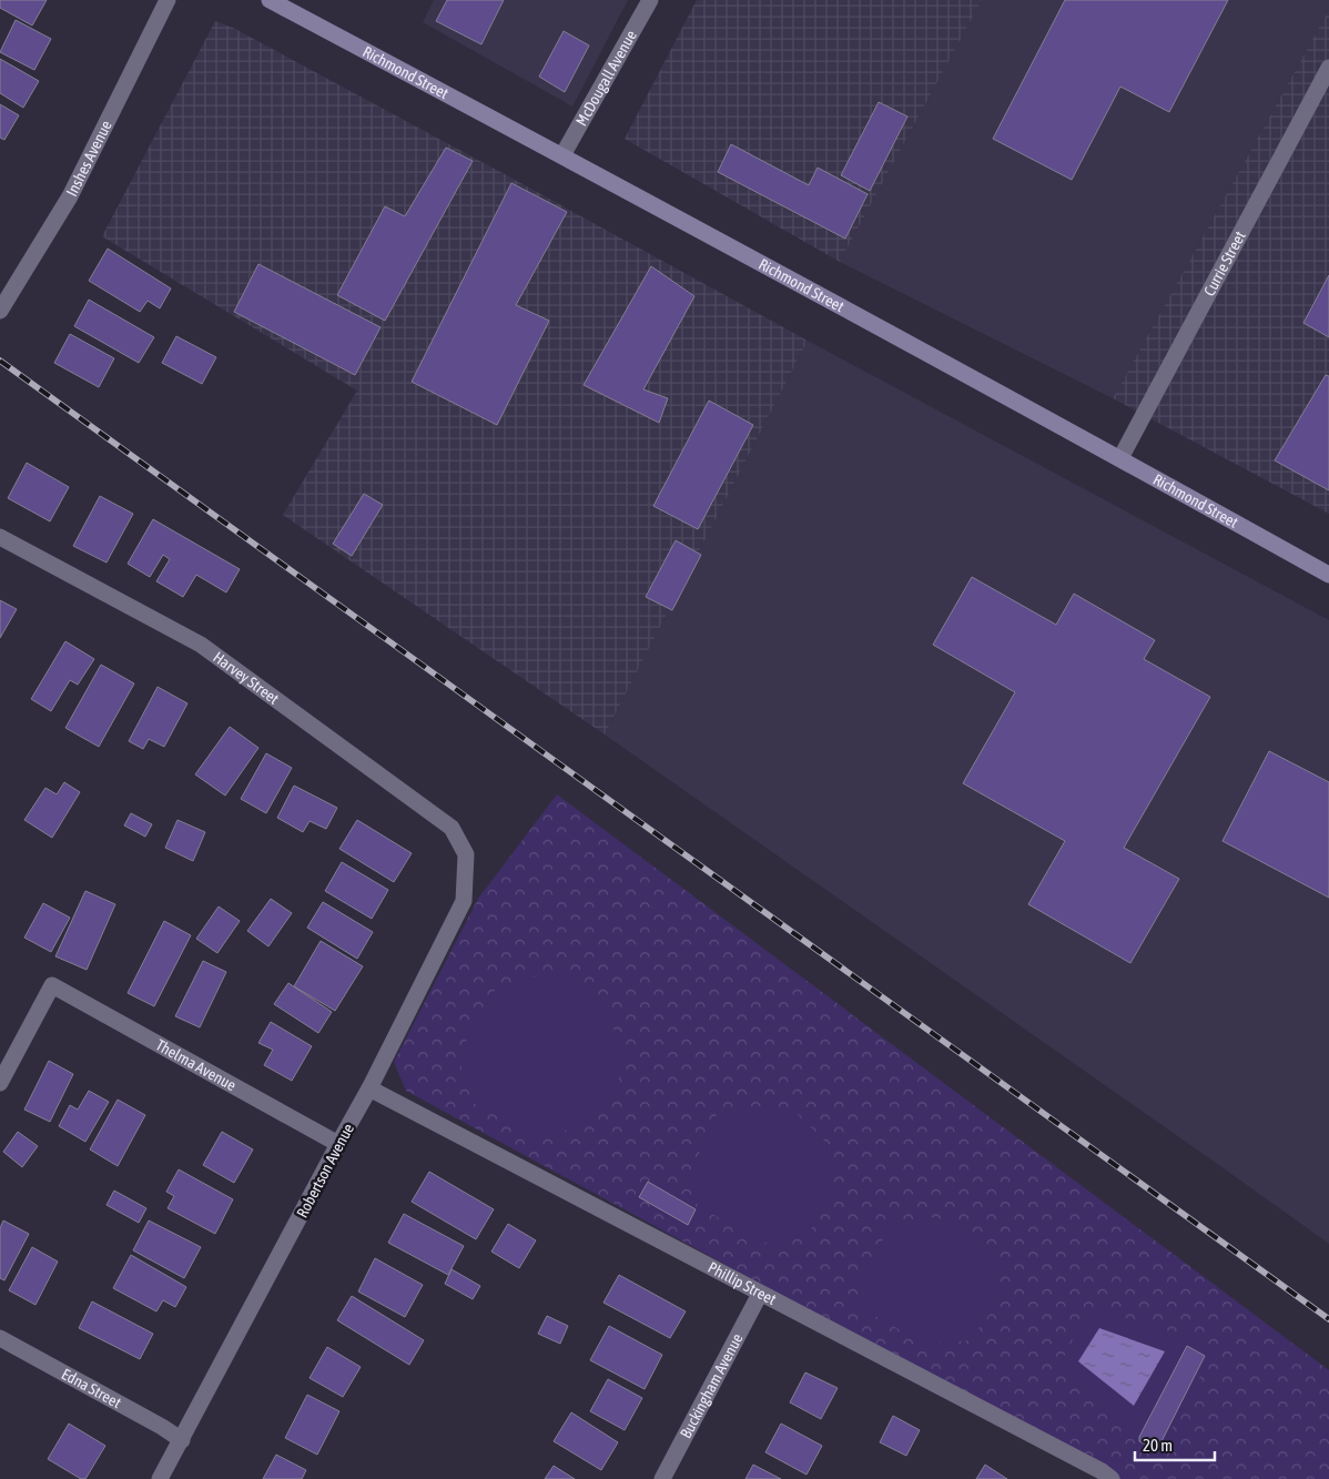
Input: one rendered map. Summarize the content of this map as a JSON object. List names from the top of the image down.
{
  "streets": {
    "main road": ["Richmond Street"],
    "street": [
      "McDougall Avenue",
      "Inshes Avenue",
      "Currie Street",
      "Harvey Street",
      "Thelma Avenue",
      "Robertson Avenue",
      "Phillip Street",
      "Buckingham Avenue",
      "Edna Street"
    ]
  },
  "crossings": [
    ["Richmond Street", "McDougall Avenue"],
    ["Richmond Street", "Currie Street"],
    ["Harvey Street", "Robertson Avenue"],
    ["Thelma Avenue", "Robertson Avenue"],
    ["Robertson Avenue", "Phillip Street"],
    ["Robertson Avenue", "Edna Street"],
    ["Phillip Street", "Buckingham Avenue"]
  ],
  "scale_bar": "20 m"
}
